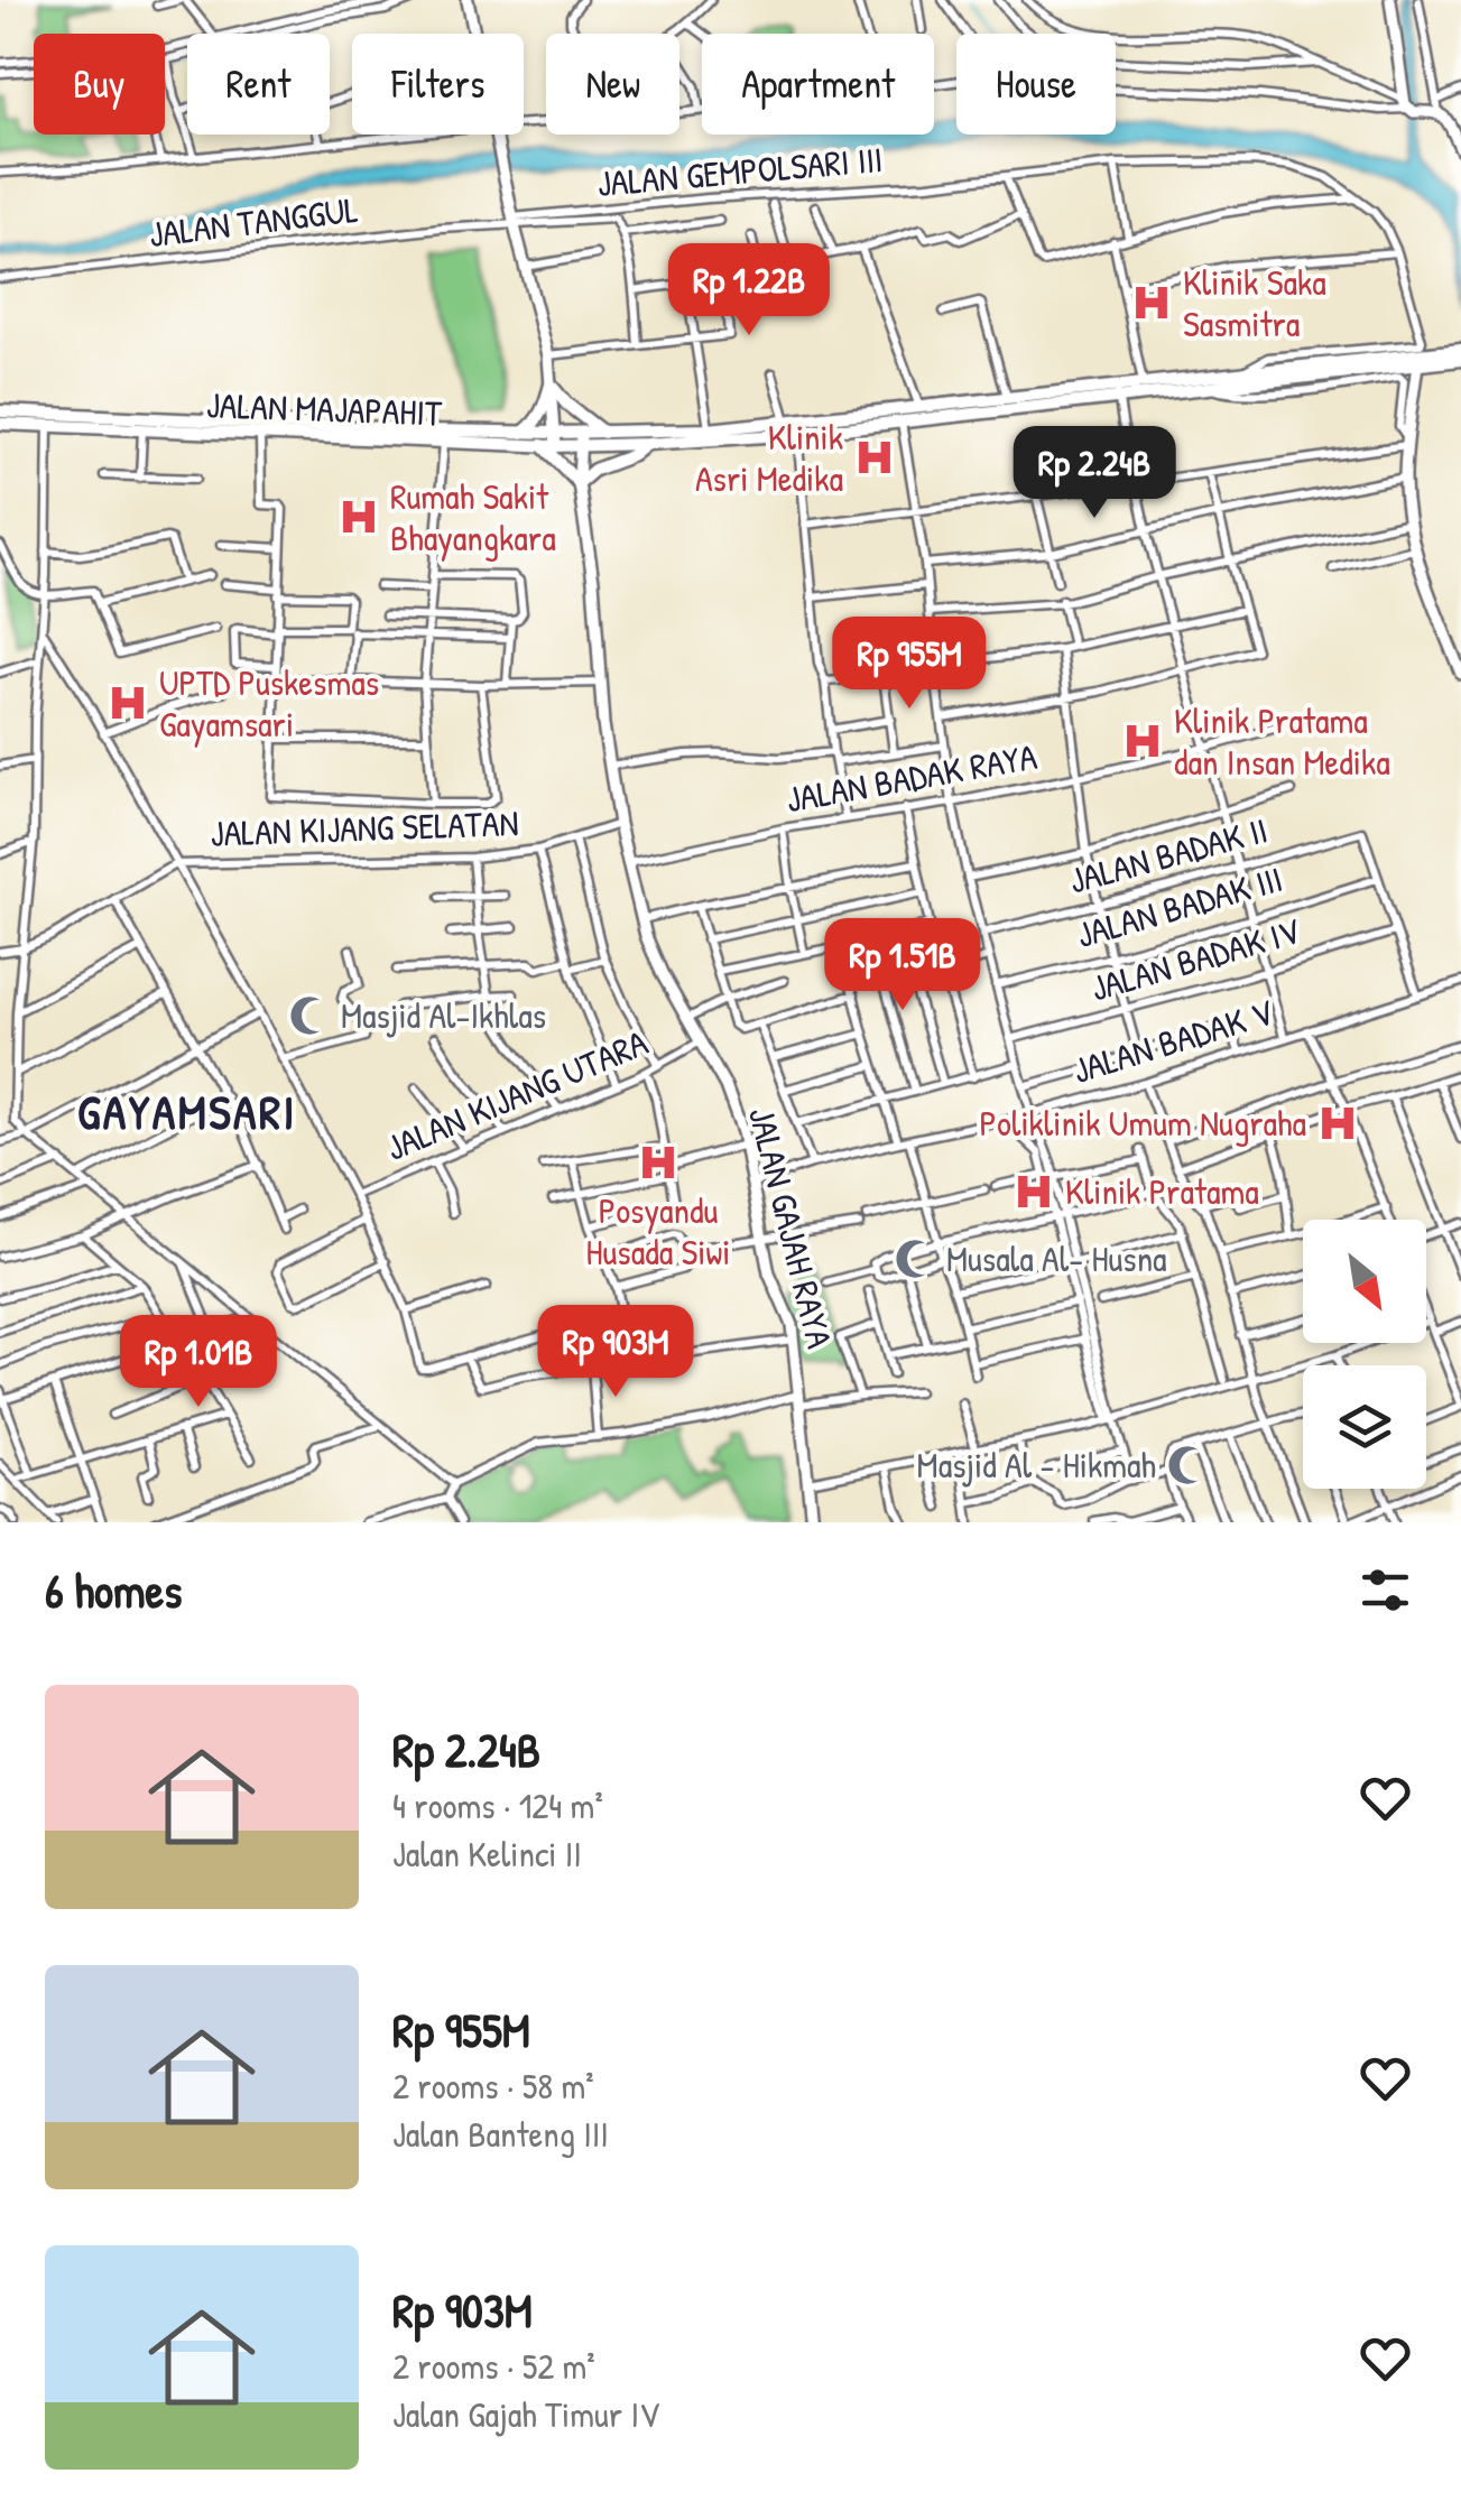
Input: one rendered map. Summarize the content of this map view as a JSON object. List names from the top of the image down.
{
  "streets": {
    "main road": ["JALAN MAJAPAHIT", "JALAN GAJAH RAYA"],
    "street": [
      "JALAN GEMPOLSARI III",
      "JALAN TANGGUL",
      "JALAN BADAK RAYA",
      "JALAN KIJANG SELATAN",
      "JALAN BADAK II",
      "JALAN BADAK III",
      "JALAN BADAK IV",
      "JALAN BADAK V",
      "JALAN KIJANG UTARA"
    ]
  },
  "crossings": [
    ["JALAN GEMPOLSARI III", "JALAN TANGGUL"],
    ["JALAN MAJAPAHIT", "JALAN GAJAH RAYA"],
    ["JALAN BADAK RAYA", "JALAN GAJAH RAYA"],
    ["JALAN KIJANG SELATAN", "JALAN GAJAH RAYA"],
    ["JALAN BADAK II", "JALAN BADAK III"],
    ["JALAN BADAK V", "JALAN GAJAH RAYA"],
    ["JALAN KIJANG UTARA", "JALAN GAJAH RAYA"]
  ],
  "districts": ["GAYAMSARI"],
  "places": {
    "hospital": [
      "Klinik Saka Sasmitra",
      "Klinik Asri Medika",
      "Rumah Sakit Bhayangkara",
      "UPTD Puskesmas Gayamsari",
      "Klinik Pratama dan Insan Medika",
      "Poliklinik Umum Nugraha",
      "Posyandu Husada Siwi",
      "Klinik Pratama"
    ],
    "mosque": ["Masjid Al-Ikhlas", "Musala Al- Husna", "Masjid Al - Hikmah"]
  },
  "north": "bottom right",
  "page": {
    "chip": [
      "Buy",
      "Rent",
      "Filters",
      "New",
      "Apartment",
      "House"
    ],
    "price": [
      "Rp 1.22B",
      "Rp 2.24B",
      "Rp 955M",
      "Rp 1.51B",
      "Rp 903M",
      "Rp 1.01B"
    ],
    "heading": "6 homes",
    "list": [
      {
        "name": "Rp 2.24B",
        "note": "4 rooms · 124 m² · Jalan Kelinci II"
      },
      {
        "name": "Rp 955M",
        "note": "2 rooms · 58 m² · Jalan Banteng III"
      },
      {
        "name": "Rp 903M",
        "note": "2 rooms · 52 m² · Jalan Gajah Timur IV"
      }
    ]
  }
}
